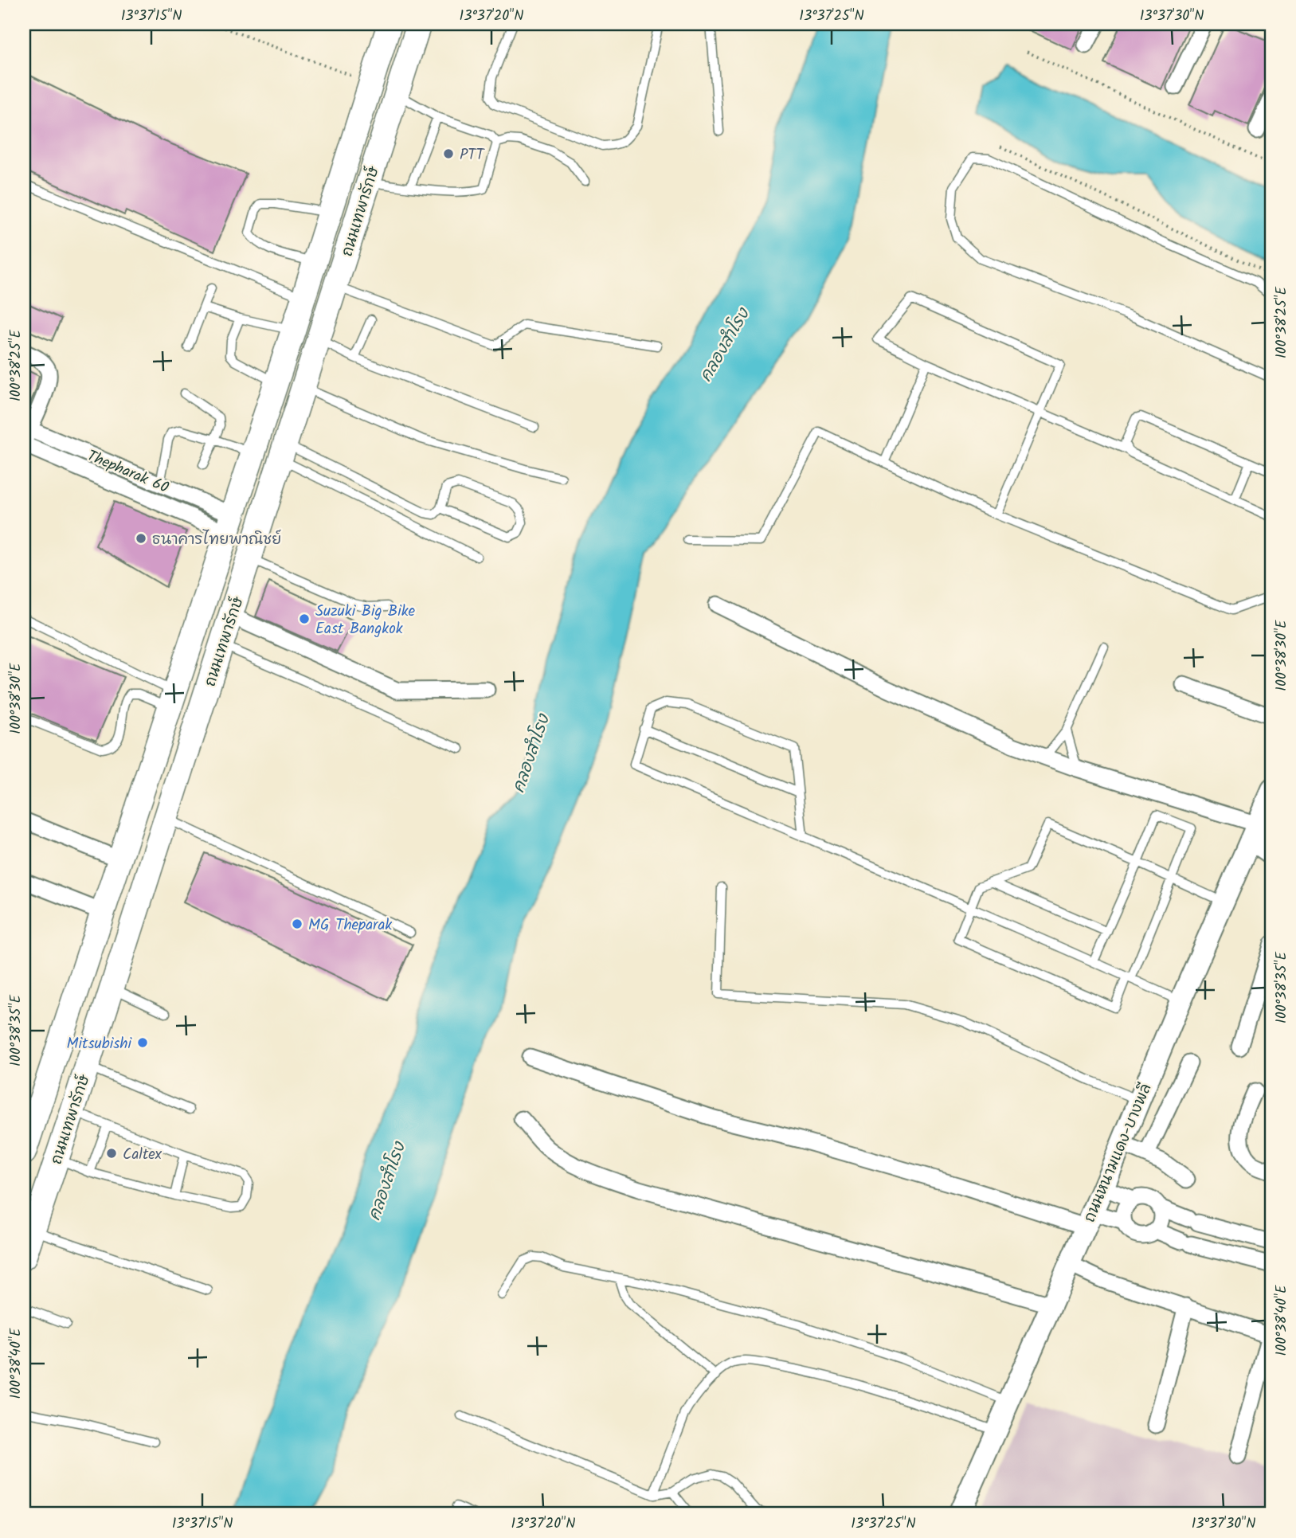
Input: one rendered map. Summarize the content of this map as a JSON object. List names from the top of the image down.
{
  "streets": {
    "main road": ["ถนนเทพารักษ์", "ถนนหนามแดง-บางพลี"],
    "street": ["Thepharak 60"]
  },
  "crossings": [
    ["ถนนเทพารักษ์", "Thepharak 60"]
  ],
  "water": ["คลองสำโรง"],
  "places": [
    "PTT",
    "ธนาคารไทยพาณิชย์",
    "Suzuki Big Bike East Bangkok",
    "MG Theparak",
    "Mitsubishi",
    "Caltex"
  ],
  "coordinates": [
    "13°37'15\"N",
    "13°37'20\"N",
    "13°37'25\"N",
    "13°37'30\"N",
    "100°38'25\"E",
    "100°38'30\"E",
    "100°38'35\"E",
    "100°38'40\"E"
  ]
}
